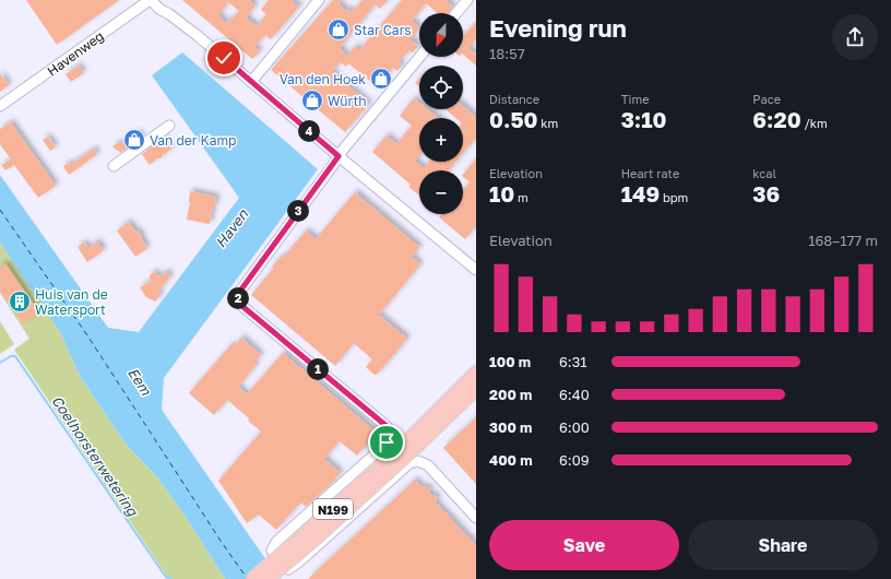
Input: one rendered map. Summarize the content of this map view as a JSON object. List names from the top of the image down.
{
  "streets": {
    "main road": ["N199"],
    "street": ["Havenweg"]
  },
  "water": ["Haven", "Eem", "Coelhorsterwetering"],
  "places": {
    "shop": [
      "Star Cars",
      "Van den Hoek",
      "Würth",
      "Van der Kamp"
    ],
    "building": ["Huis van de Watersport"]
  },
  "north": "bottom",
  "page": {
    "heading": ["Evening run", "18:57"],
    "map_buttons": ["+", "−"],
    "stats": [
      ["Distance", "0.50 km"],
      ["Time", "3:10"],
      ["Pace", "6:20 /km"],
      ["Elevation", "10 m"],
      ["Heart rate", "149 bpm"],
      ["kcal", "36"]
    ],
    "pins": [
      "4",
      "3",
      "2",
      "1"
    ],
    "chart": ["Elevation", "168–177 m"],
    "list": [
      {
        "name": "100 m",
        "note": "6:31"
      },
      {
        "name": "200 m",
        "note": "6:40"
      },
      {
        "name": "300 m",
        "note": "6:00"
      },
      {
        "name": "400 m",
        "note": "6:09"
      }
    ],
    "buttons": ["Save", "Share"]
  }
}
